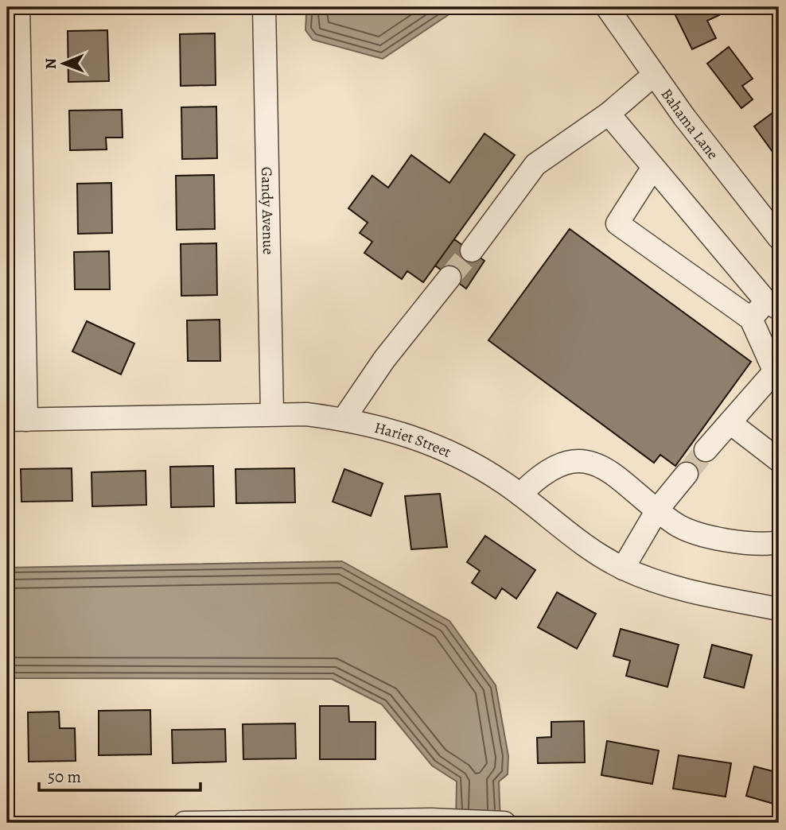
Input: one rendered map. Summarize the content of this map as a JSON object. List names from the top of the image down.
{
  "streets": {
    "street": ["Bahama Lane", "Gandy Avenue", "Hariet Street"]
  },
  "crossings": [
    ["Gandy Avenue", "Hariet Street"]
  ],
  "scale_bar": "50 m",
  "north": "left"
}
